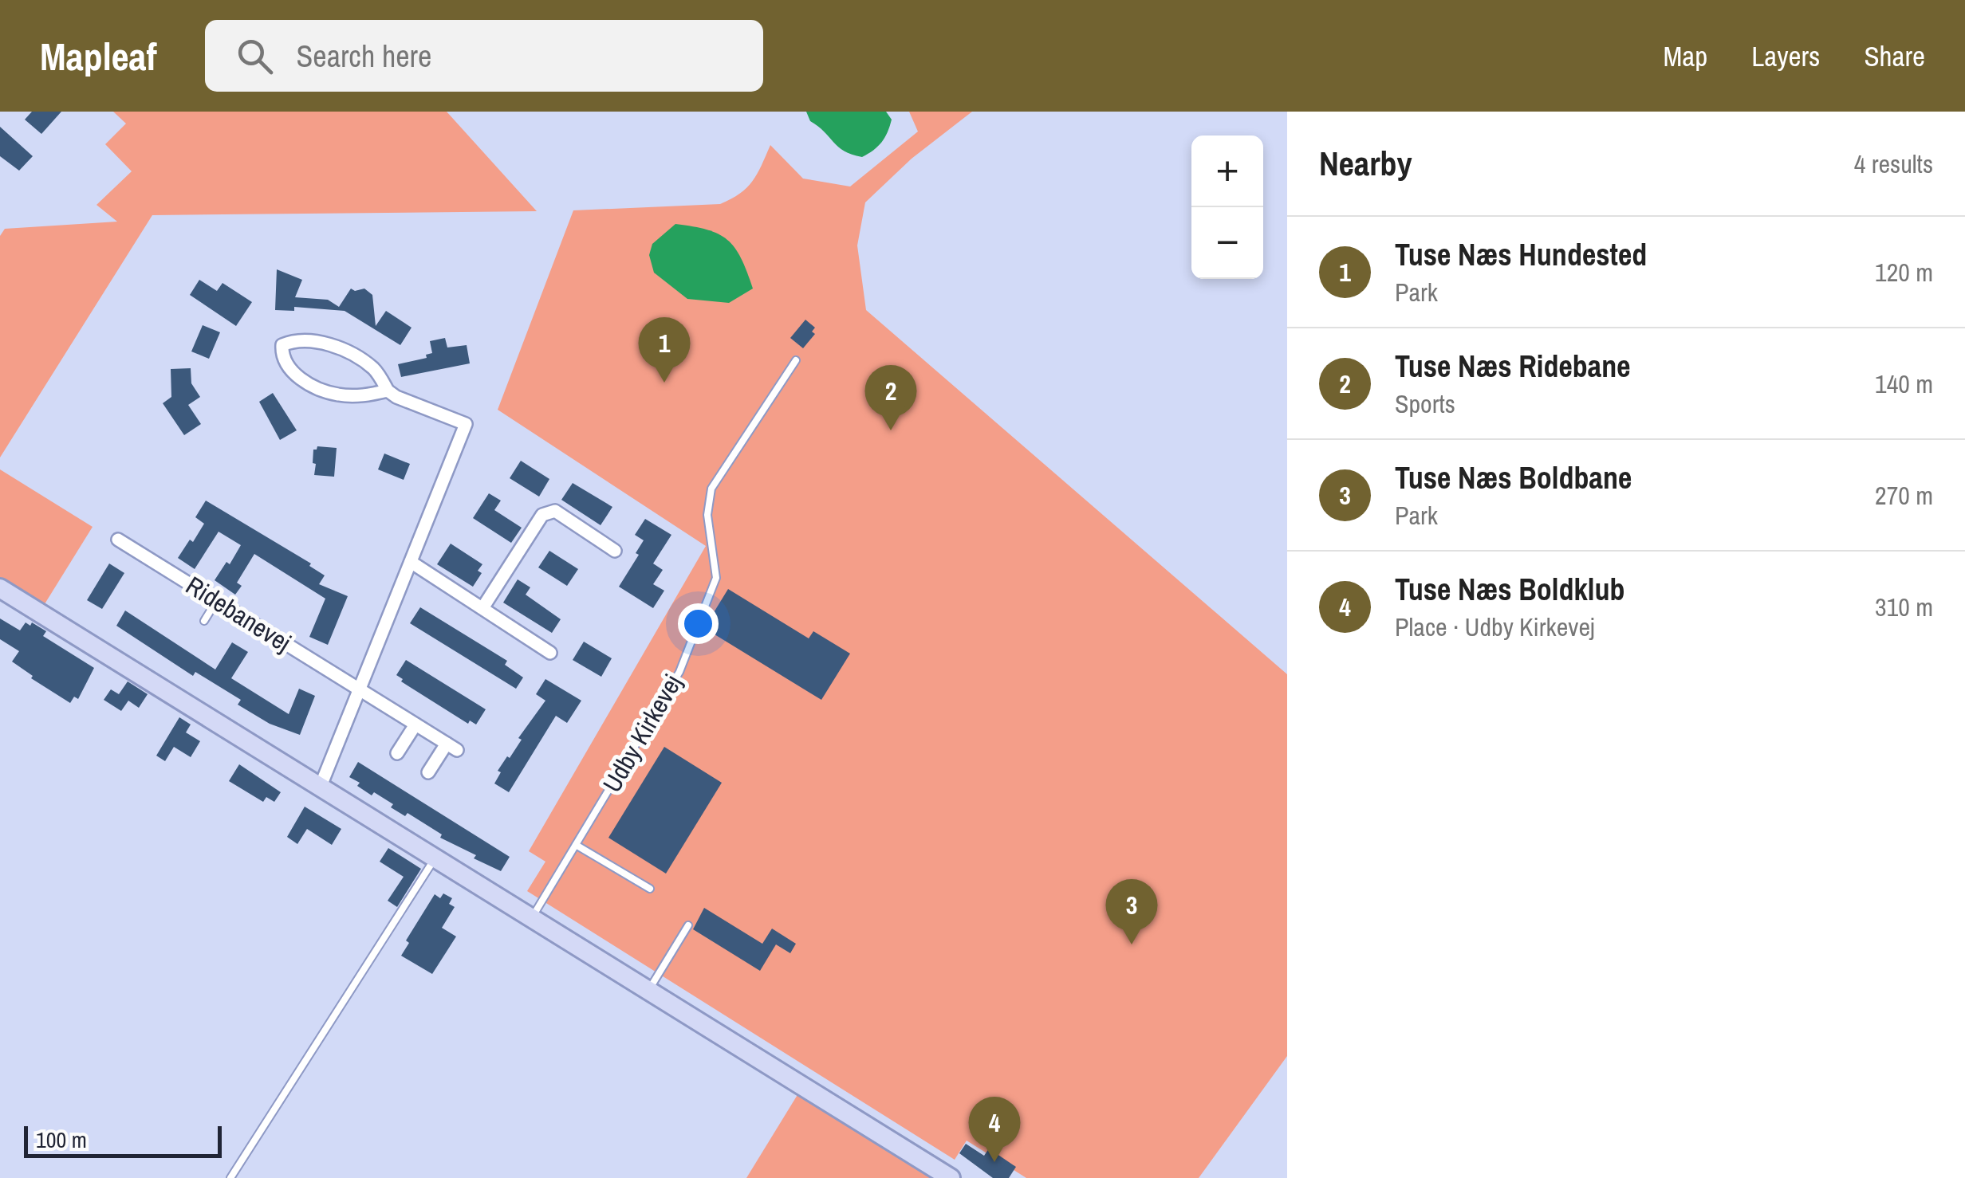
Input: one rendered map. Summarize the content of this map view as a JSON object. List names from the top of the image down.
{
  "streets": {
    "street": ["Ridebanevej"],
    "lane": ["Udby Kirkevej"]
  },
  "scale_bar": "100 m",
  "page": {
    "header": "Mapleaf",
    "search": "Search here",
    "nav": ["Map", "Layers", "Share"],
    "heading": ["Nearby", "4 results"],
    "map_buttons": ["+", "−"],
    "list": [
      {
        "mark": "1",
        "name": "Tuse Næs Hundested",
        "note": "Park",
        "value": "120 m"
      },
      {
        "mark": "2",
        "name": "Tuse Næs Ridebane",
        "note": "Sports",
        "value": "140 m"
      },
      {
        "mark": "3",
        "name": "Tuse Næs Boldbane",
        "note": "Park",
        "value": "270 m"
      },
      {
        "mark": "4",
        "name": "Tuse Næs Boldklub",
        "note": "Place · Udby Kirkevej",
        "value": "310 m"
      }
    ],
    "pins": [
      "1",
      "2",
      "3",
      "4"
    ],
    "scale": "100 m"
  }
}
